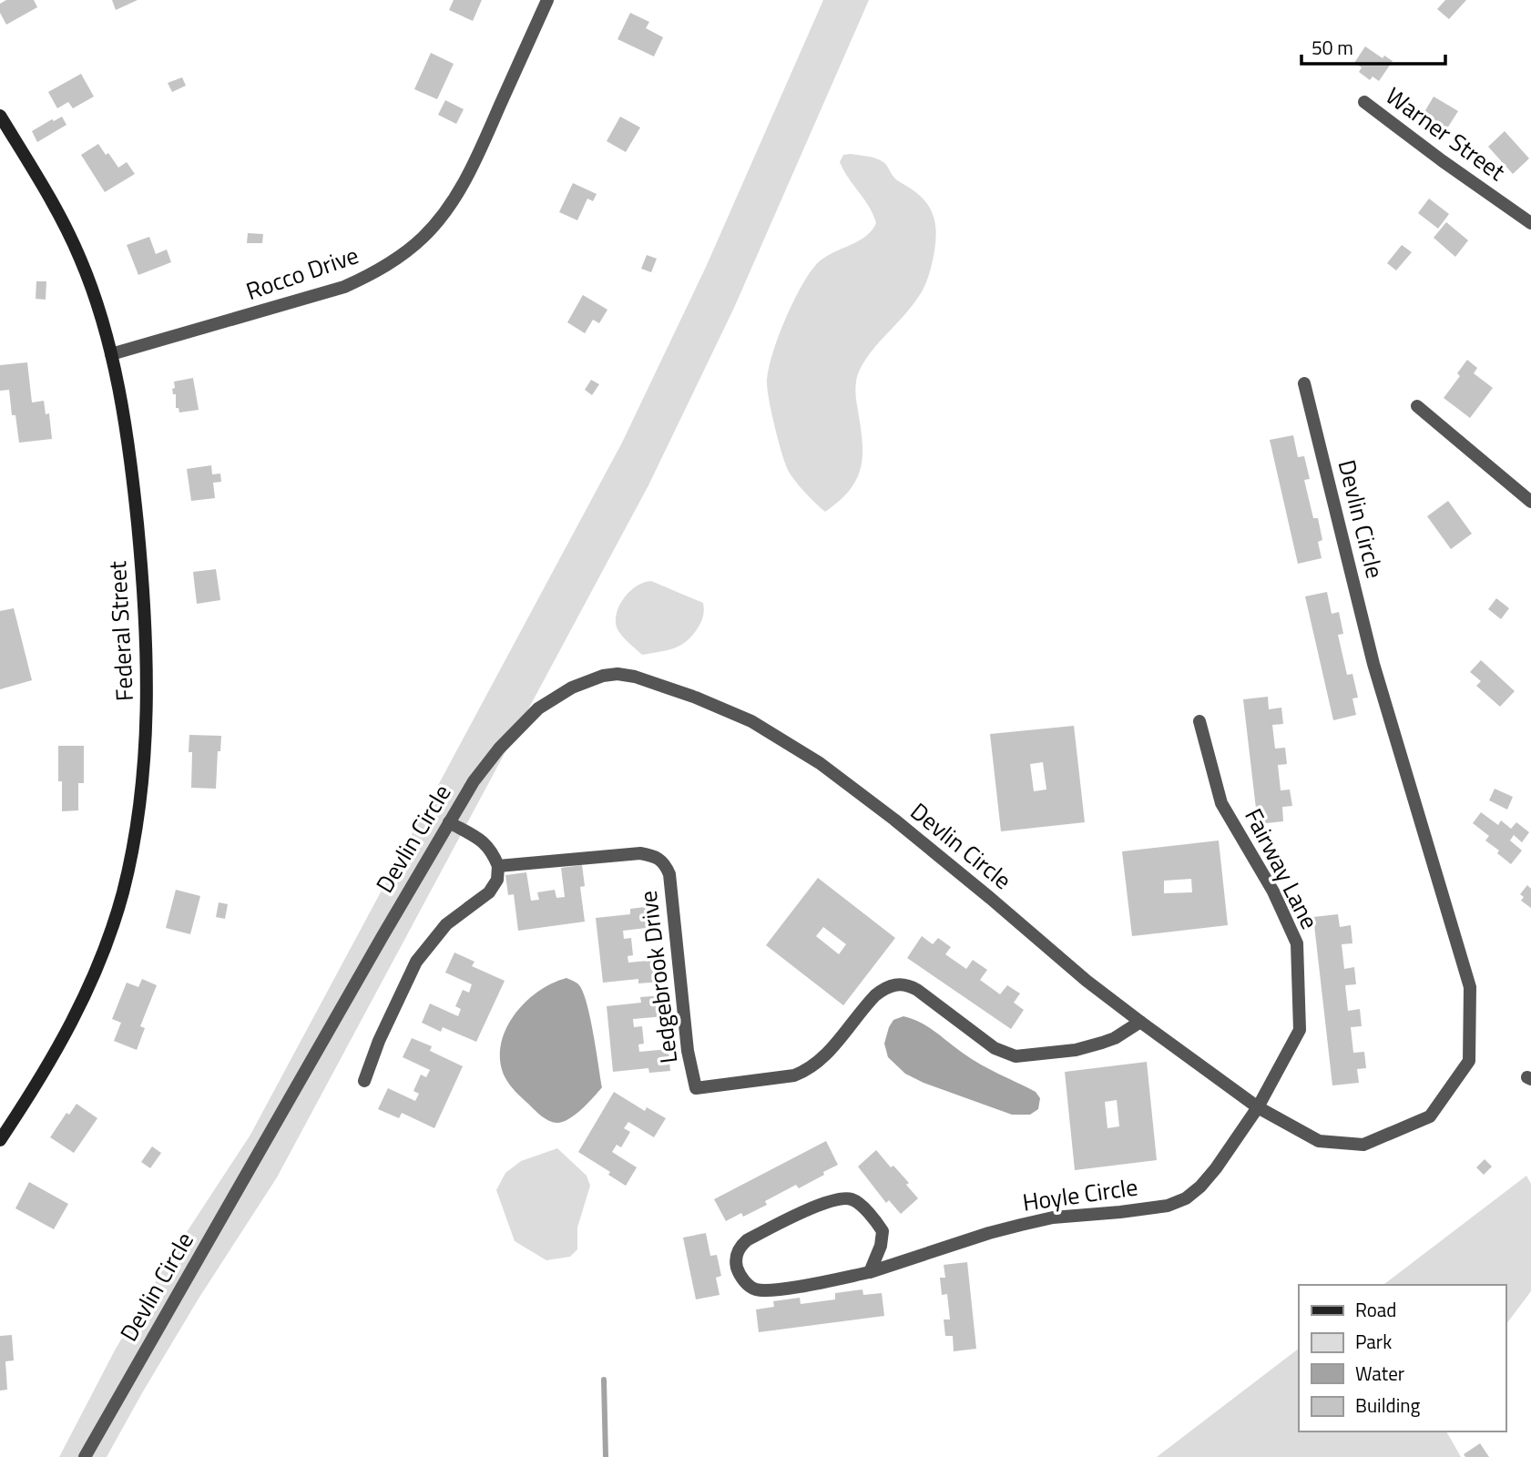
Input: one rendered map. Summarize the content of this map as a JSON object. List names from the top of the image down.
{
  "streets": {
    "street": [
      "Warner Street",
      "Rocco Drive",
      "Devlin Circle",
      "Federal Street",
      "Fairway Lane",
      "Ledgebrook Drive",
      "Hoyle Circle"
    ]
  },
  "crossings": [
    ["Rocco Drive", "Federal Street"],
    ["Devlin Circle", "Fairway Lane"],
    ["Devlin Circle", "Ledgebrook Drive"],
    ["Devlin Circle", "Hoyle Circle"],
    ["Fairway Lane", "Hoyle Circle"]
  ],
  "legend": [
    "Road",
    "Park",
    "Water",
    "Building"
  ],
  "scale_bar": "50 m"
}
